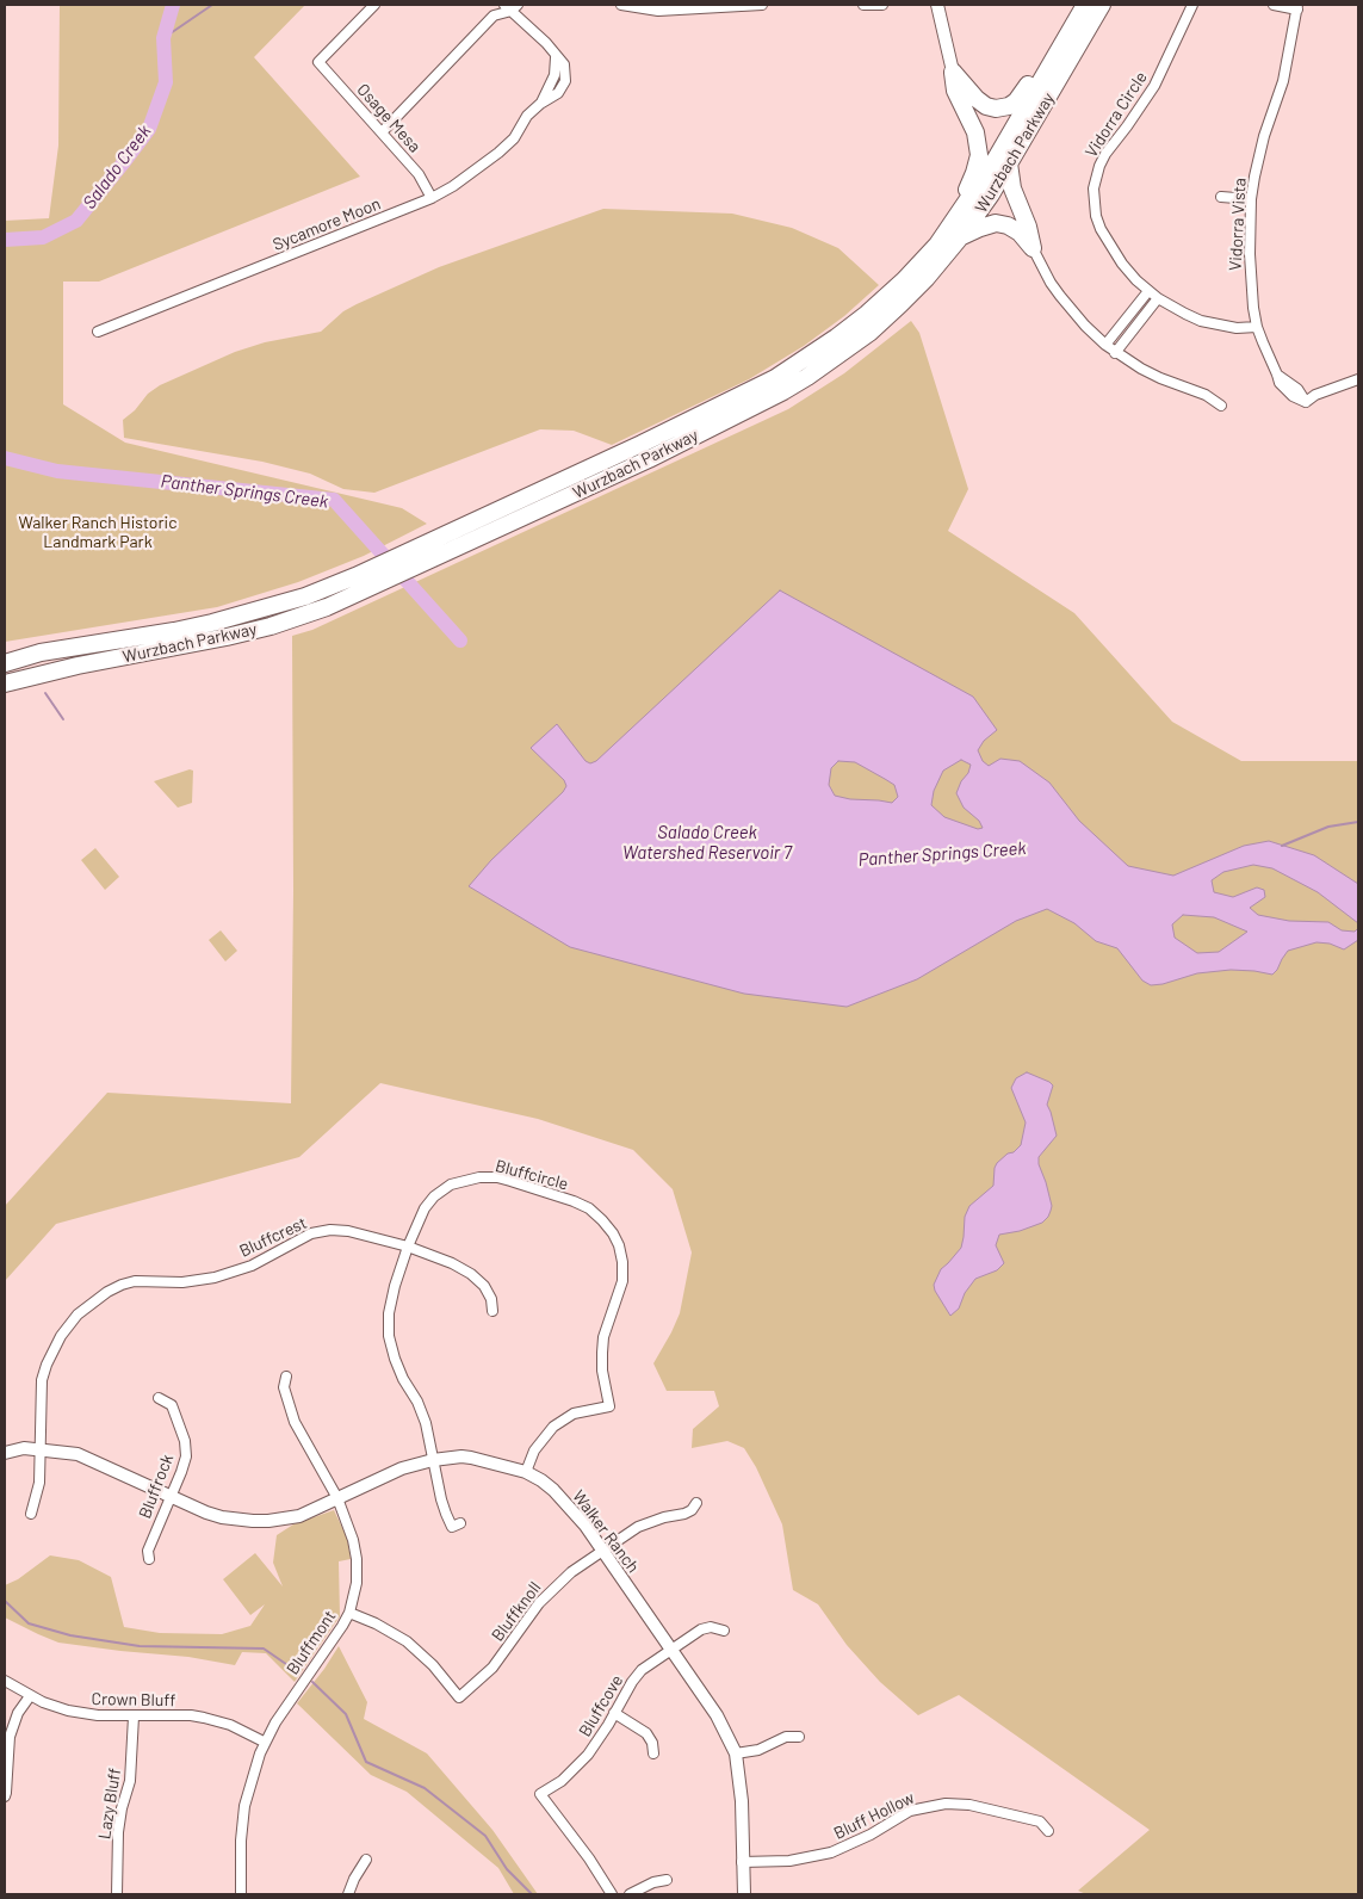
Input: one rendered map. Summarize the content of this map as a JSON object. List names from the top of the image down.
{
  "streets": {
    "highway": ["Wurzbach Parkway"],
    "street": [
      "Vidorra Circle",
      "Osage Mesa",
      "Sycamore Moon",
      "Vidorra Vista",
      "Bluffcircle",
      "Bluffcrest",
      "Bluffrock",
      "Walker Ranch",
      "Bluffknoll",
      "Bluffmont",
      "Crown Bluff",
      "Bluffcove",
      "Lazy Bluff",
      "Bluff Hollow"
    ]
  },
  "crossings": [
    ["Vidorra Circle", "Vidorra Vista"],
    ["Osage Mesa", "Sycamore Moon"],
    ["Bluffcircle", "Bluffcrest"],
    ["Bluffcircle", "Walker Ranch"],
    ["Bluffcrest", "Walker Ranch"],
    ["Bluffrock", "Walker Ranch"],
    ["Walker Ranch", "Bluffknoll"],
    ["Walker Ranch", "Bluffmont"],
    ["Walker Ranch", "Bluffcove"],
    ["Walker Ranch", "Bluff Hollow"],
    ["Bluffknoll", "Bluffmont"],
    ["Bluffmont", "Crown Bluff"],
    ["Crown Bluff", "Lazy Bluff"]
  ],
  "water": ["Salado Creek", "Panther Springs Creek", "Salado Creek Watershed Reservoir 7"],
  "parks": ["Walker Ranch Historic Landmark Park"]
}
